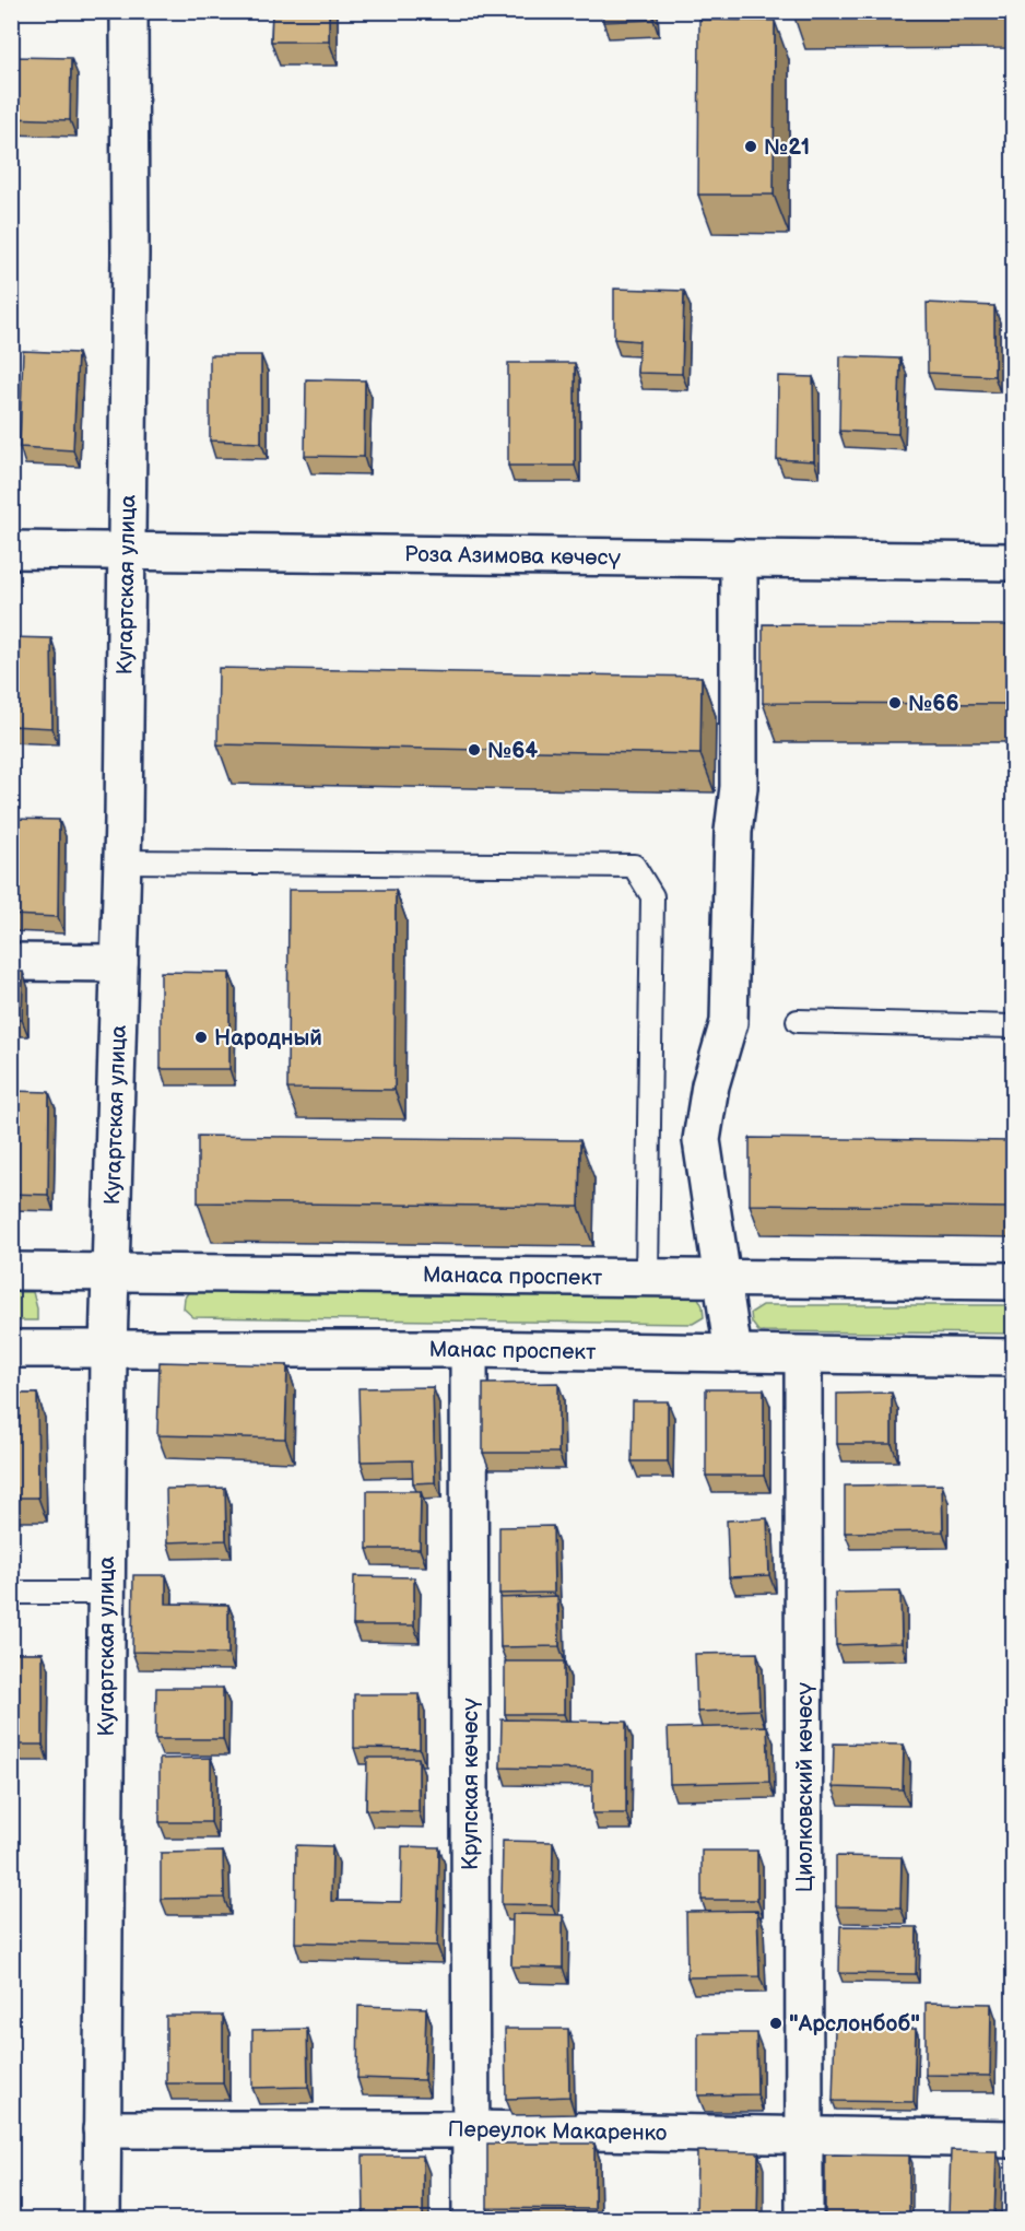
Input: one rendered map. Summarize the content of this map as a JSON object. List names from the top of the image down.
{
  "streets": {
    "street": [
      "Роза Азимова көчөсү",
      "Кугартская улица",
      "Манаса проспект",
      "Манас проспект",
      "Крупская көчөсү",
      "Циолковский көчөсү",
      "Переулок Макаренко"
    ]
  },
  "crossings": [
    ["Роза Азимова көчөсү", "Кугартская улица"],
    ["Кугартская улица", "Манаса проспект"],
    ["Кугартская улица", "Манас проспект"],
    ["Кугартская улица", "Переулок Макаренко"],
    ["Манас проспект", "Крупская көчөсү"],
    ["Манас проспект", "Циолковский көчөсү"],
    ["Крупская көчөсү", "Переулок Макаренко"],
    ["Циолковский көчөсү", "Переулок Макаренко"]
  ],
  "places": [
    "№21",
    "№66",
    "№64",
    "Народный",
    "\"Арслонбоб\""
  ]
}
